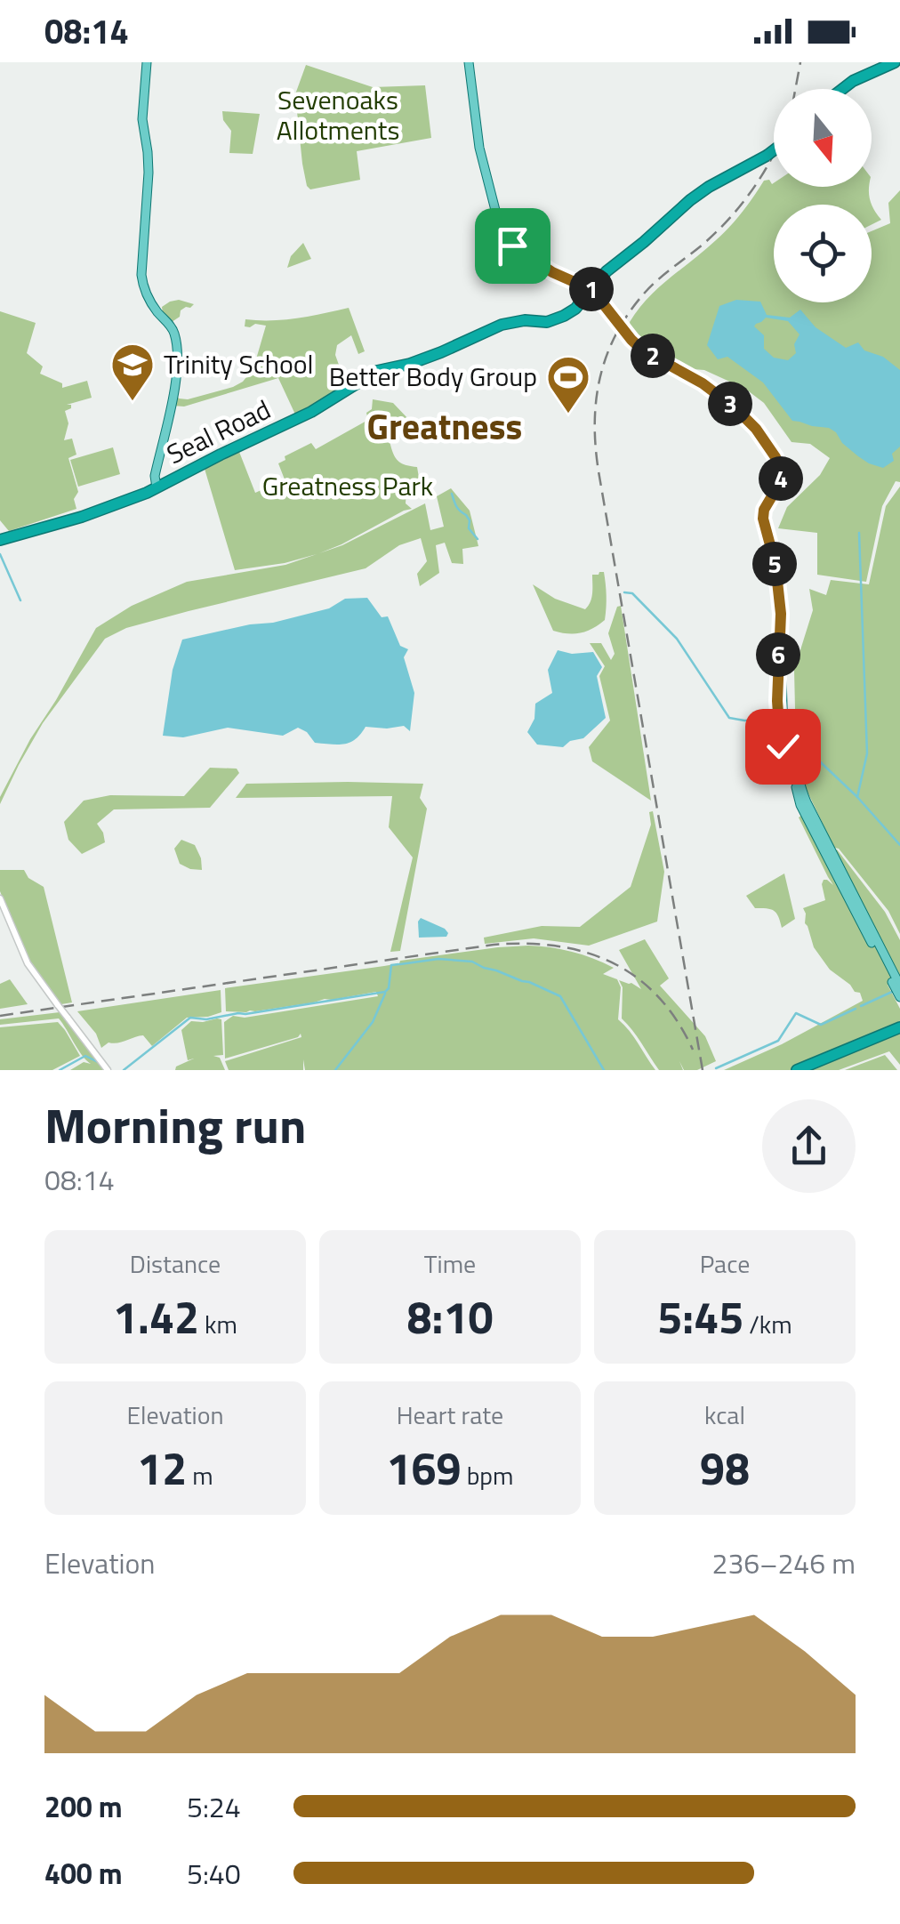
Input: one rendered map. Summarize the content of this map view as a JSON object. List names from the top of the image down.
{
  "streets": {
    "highway": ["Seal Road"]
  },
  "districts": ["Greatness"],
  "parks": ["Sevenoaks Allotments", "Greatness Park"],
  "places": {
    "school or university": ["Trinity School"],
    "sports": ["Better Body Group"]
  },
  "north": "bottom",
  "page": {
    "status": "08:14",
    "pins": [
      "1",
      "2",
      "3",
      "4",
      "5",
      "6"
    ],
    "heading": ["Morning run", "08:14"],
    "stats": [
      ["Distance", "1.42 km"],
      ["Time", "8:10"],
      ["Pace", "5:45 /km"],
      ["Elevation", "12 m"],
      ["Heart rate", "169 bpm"],
      ["kcal", "98"]
    ],
    "chart": ["Elevation", "236–246 m"],
    "list": [
      {
        "name": "200 m",
        "note": "5:24"
      },
      {
        "name": "400 m",
        "note": "5:40"
      }
    ]
  }
}
